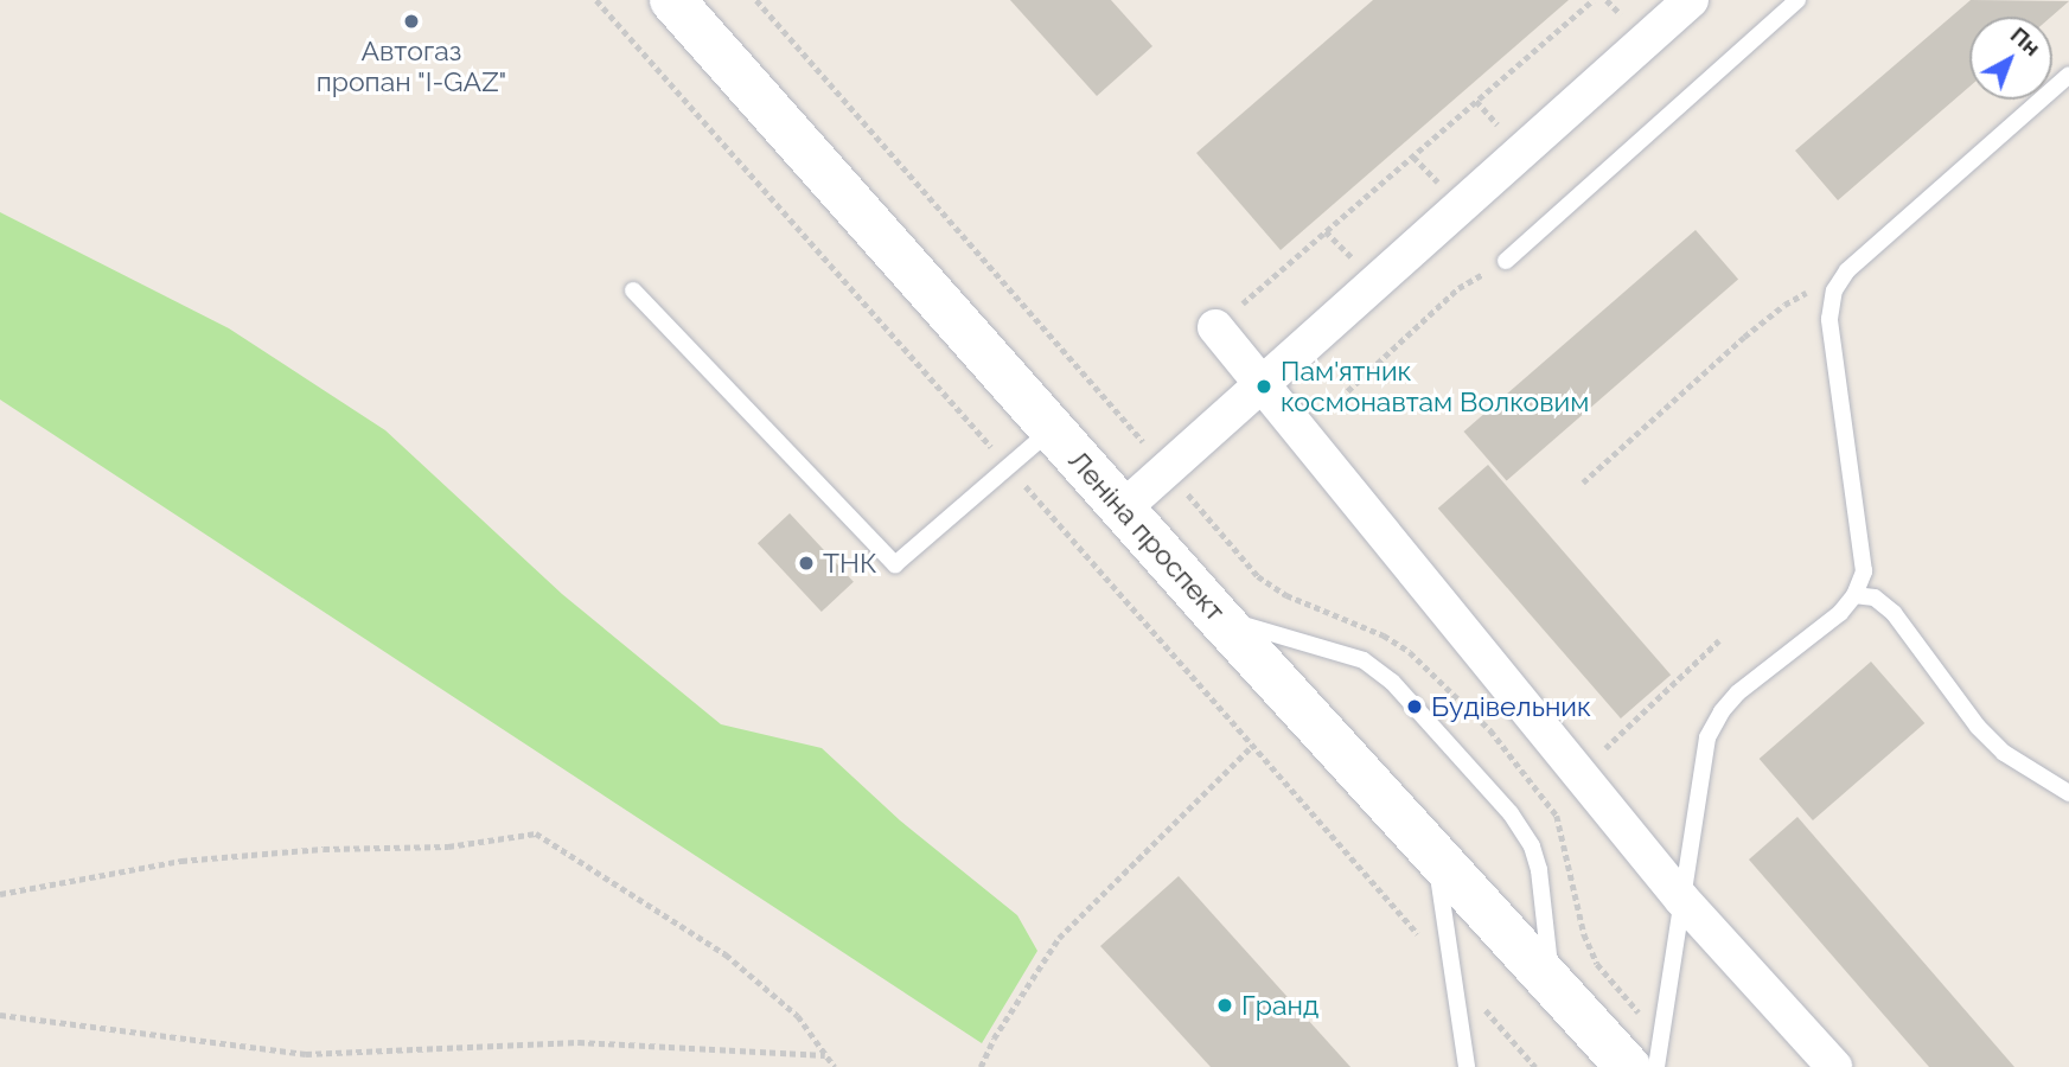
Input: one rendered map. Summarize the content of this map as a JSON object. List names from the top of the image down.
{
  "streets": {
    "main road": ["Леніна проспект"]
  },
  "places": [
    "Автогаз пропан \"I-GAZ\"",
    "Пам'ятник космонавтам Волковим",
    "ТНК",
    "Будівельник",
    "Гранд"
  ],
  "north": "top right"
}
